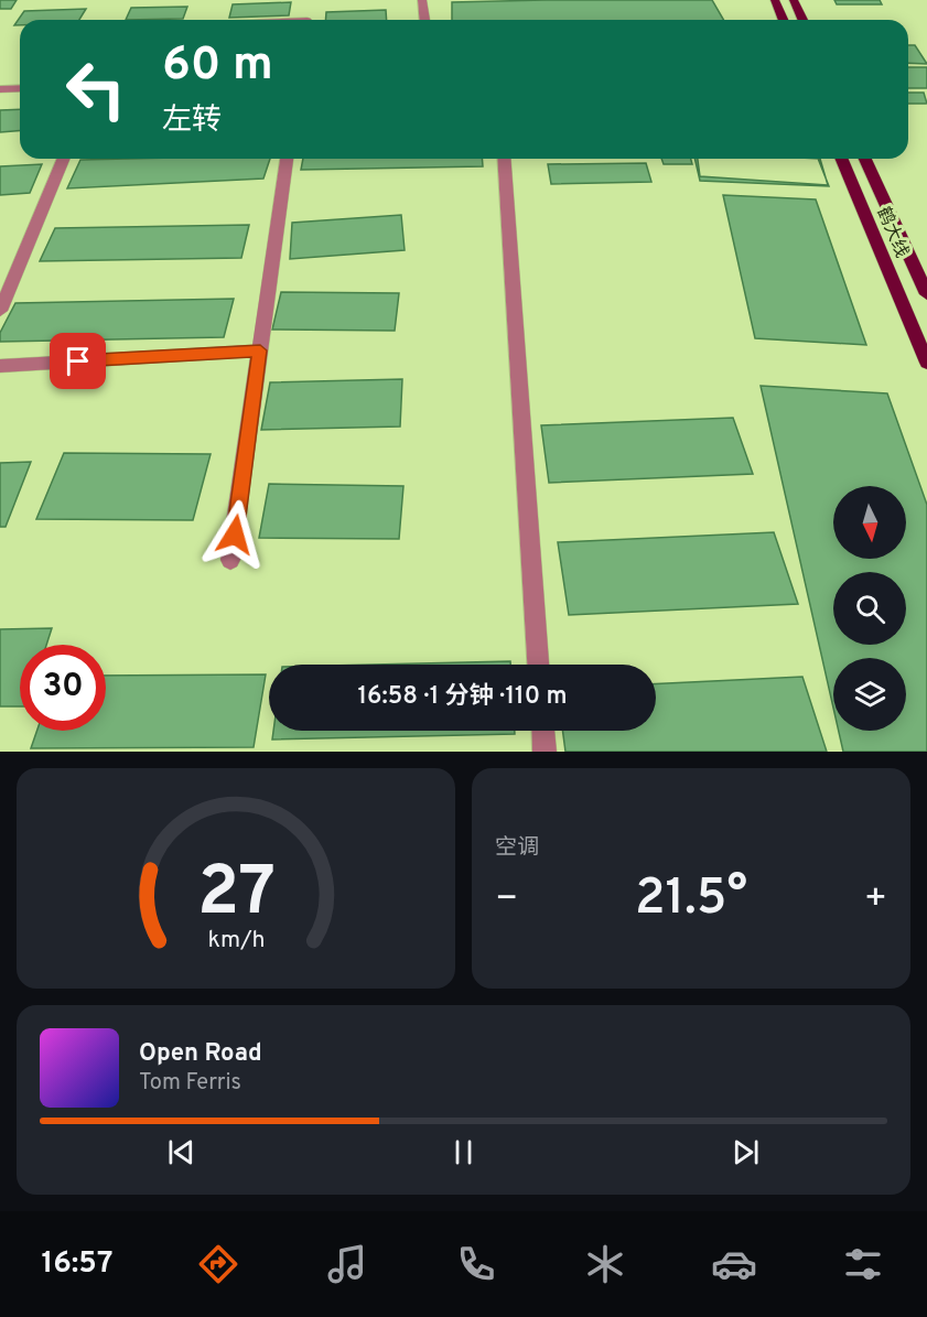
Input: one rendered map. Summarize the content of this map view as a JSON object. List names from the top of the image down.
{
  "streets": {
    "main road": ["鹤大线"]
  },
  "north": "bottom",
  "page": {
    "turn": ["60 m", "左转"],
    "limit": "30",
    "trip": "16:58 · 1 分钟 · 110 m",
    "tile": "空调",
    "heat": ["−", "21.5°", "+"],
    "song": ["Open Road", "Tom Ferris"],
    "tabs": "16:57",
    "gauge": ["27", "km/h"]
  }
}
